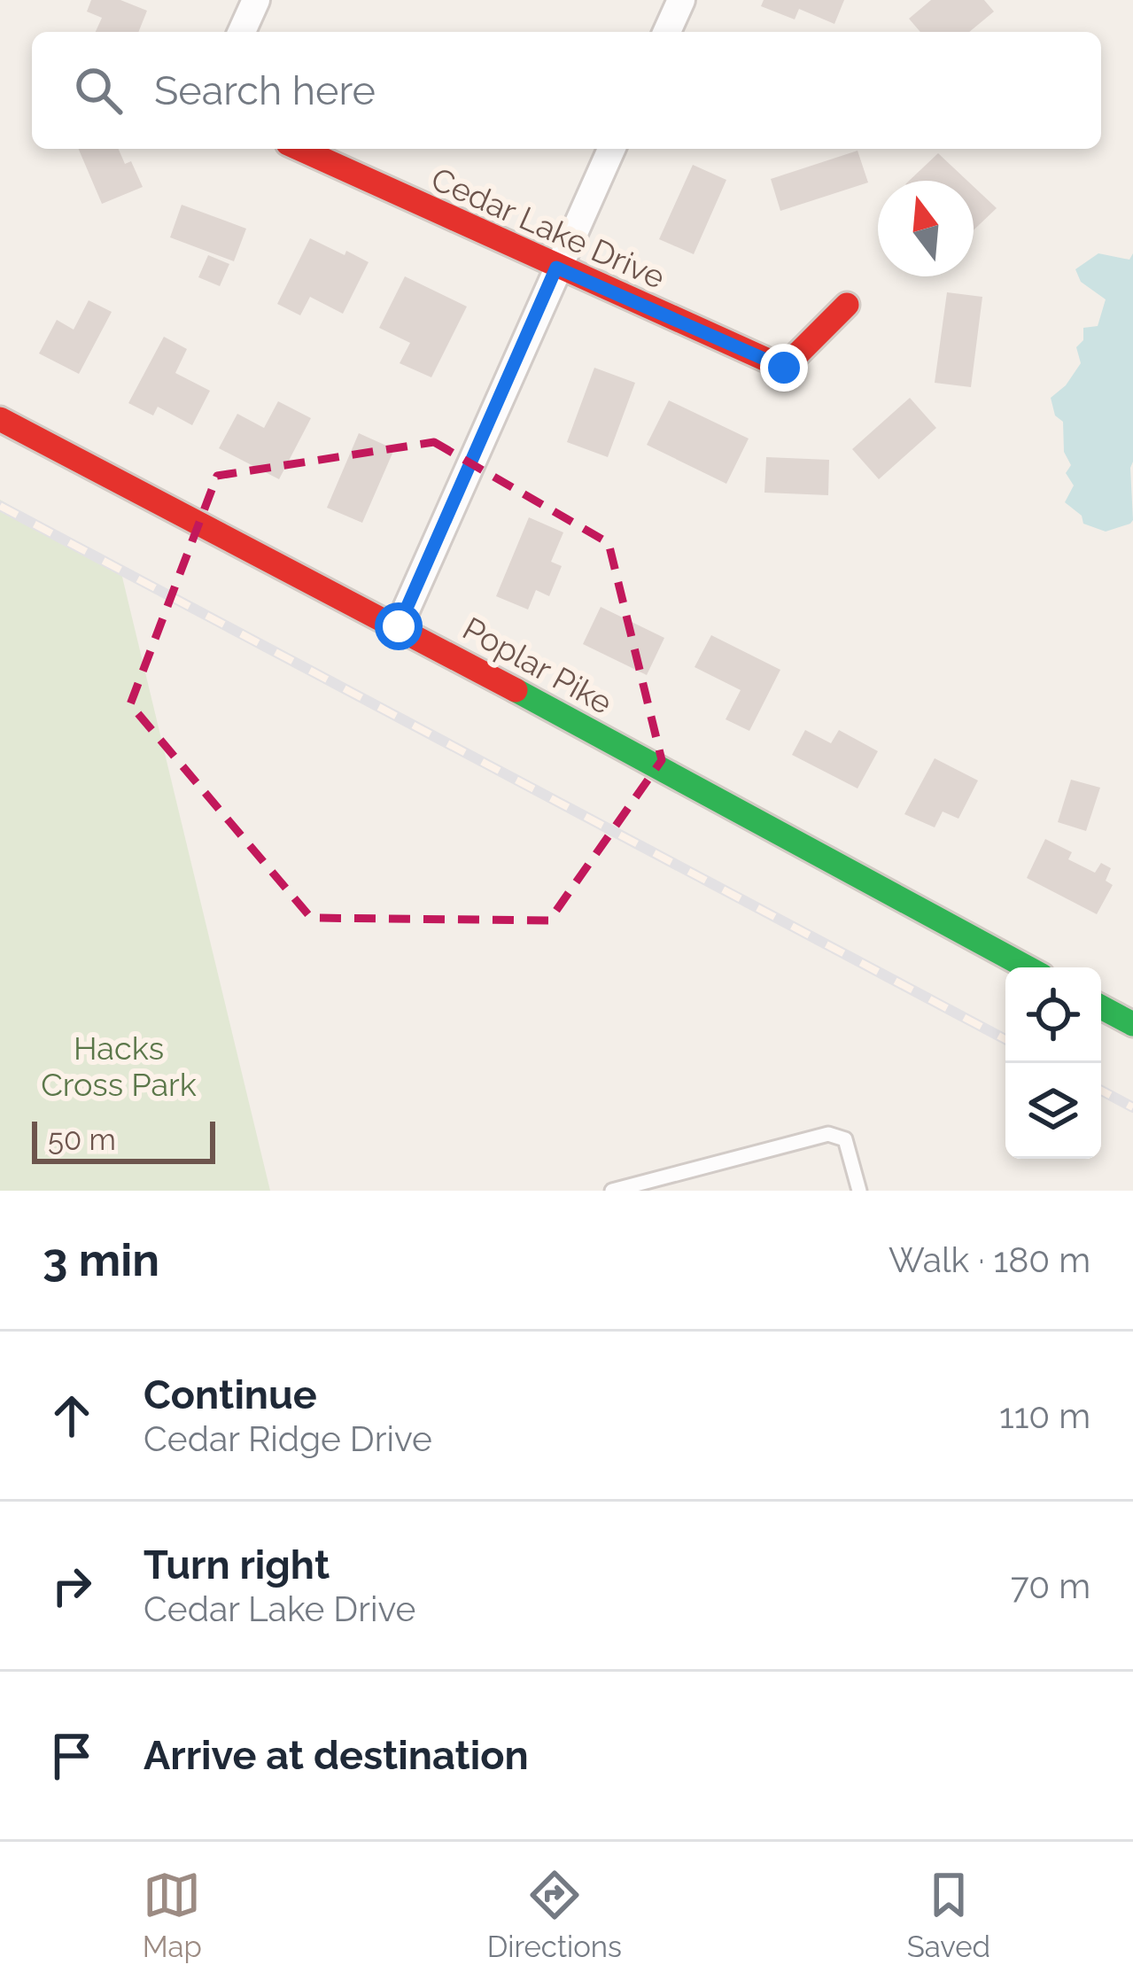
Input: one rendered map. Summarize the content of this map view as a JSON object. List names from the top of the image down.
{
  "streets": {
    "main road": ["Cedar Lake Drive", "Poplar Pike"]
  },
  "parks": ["Hacks Cross Park"],
  "scale_bar": "50 m",
  "north": "top",
  "page": {
    "search": "Search here",
    "scale": "50 m",
    "heading": ["3 min", "Walk · 180 m"],
    "list": [
      ["Continue", "Cedar Ridge Drive", "110 m"],
      ["Turn right", "Cedar Lake Drive", "70 m"],
      "Arrive at destination"
    ],
    "nav": ["Map", "Directions", "Saved"]
  }
}
